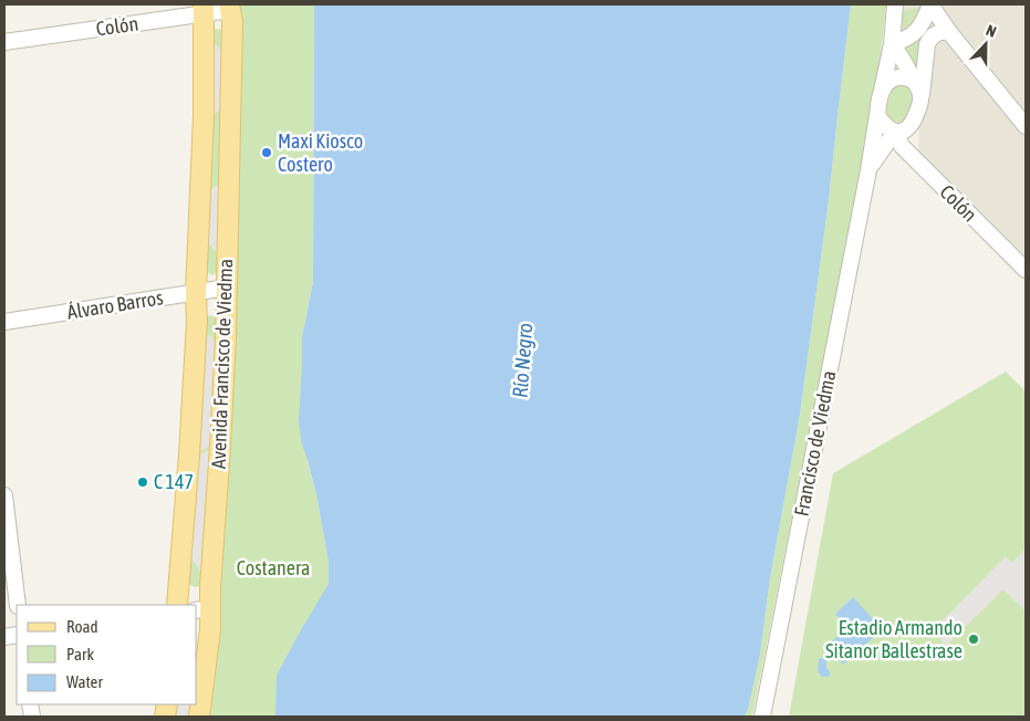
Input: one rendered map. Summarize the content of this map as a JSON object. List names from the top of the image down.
{
  "streets": {
    "main road": ["Avenida Francisco de Viedma"],
    "street": ["Colón", "Álvaro Barros", "Francisco de Viedma"]
  },
  "crossings": [
    ["Colón", "Avenida Francisco de Viedma"],
    ["Colón", "Francisco de Viedma"],
    ["Álvaro Barros", "Avenida Francisco de Viedma"]
  ],
  "water": ["Río Negro"],
  "parks": ["Costanera"],
  "places": ["Maxi Kiosco Costero", "C 147", "Estadio Armando Sitanor Ballestrase"],
  "legend": ["Road", "Park", "Water"],
  "north": "top"
}
